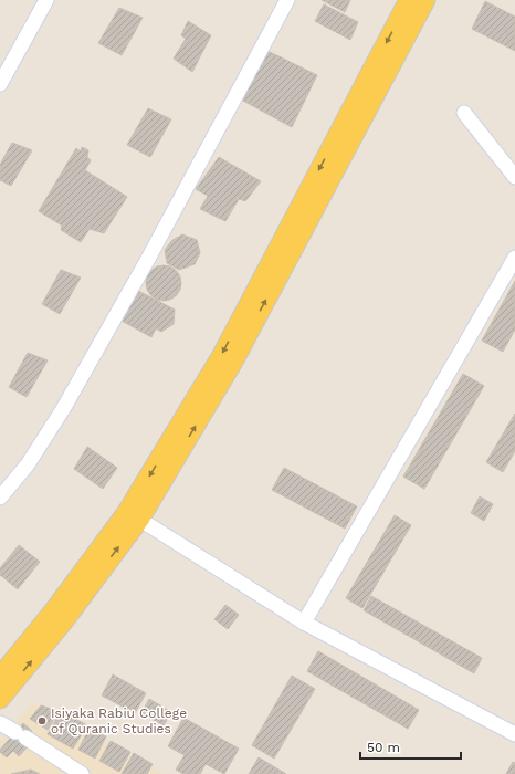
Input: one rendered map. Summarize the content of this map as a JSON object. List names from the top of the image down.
{
  "places": ["Isiyaka Rabiu College of Quranic Studies"],
  "scale_bar": "50 m"
}
